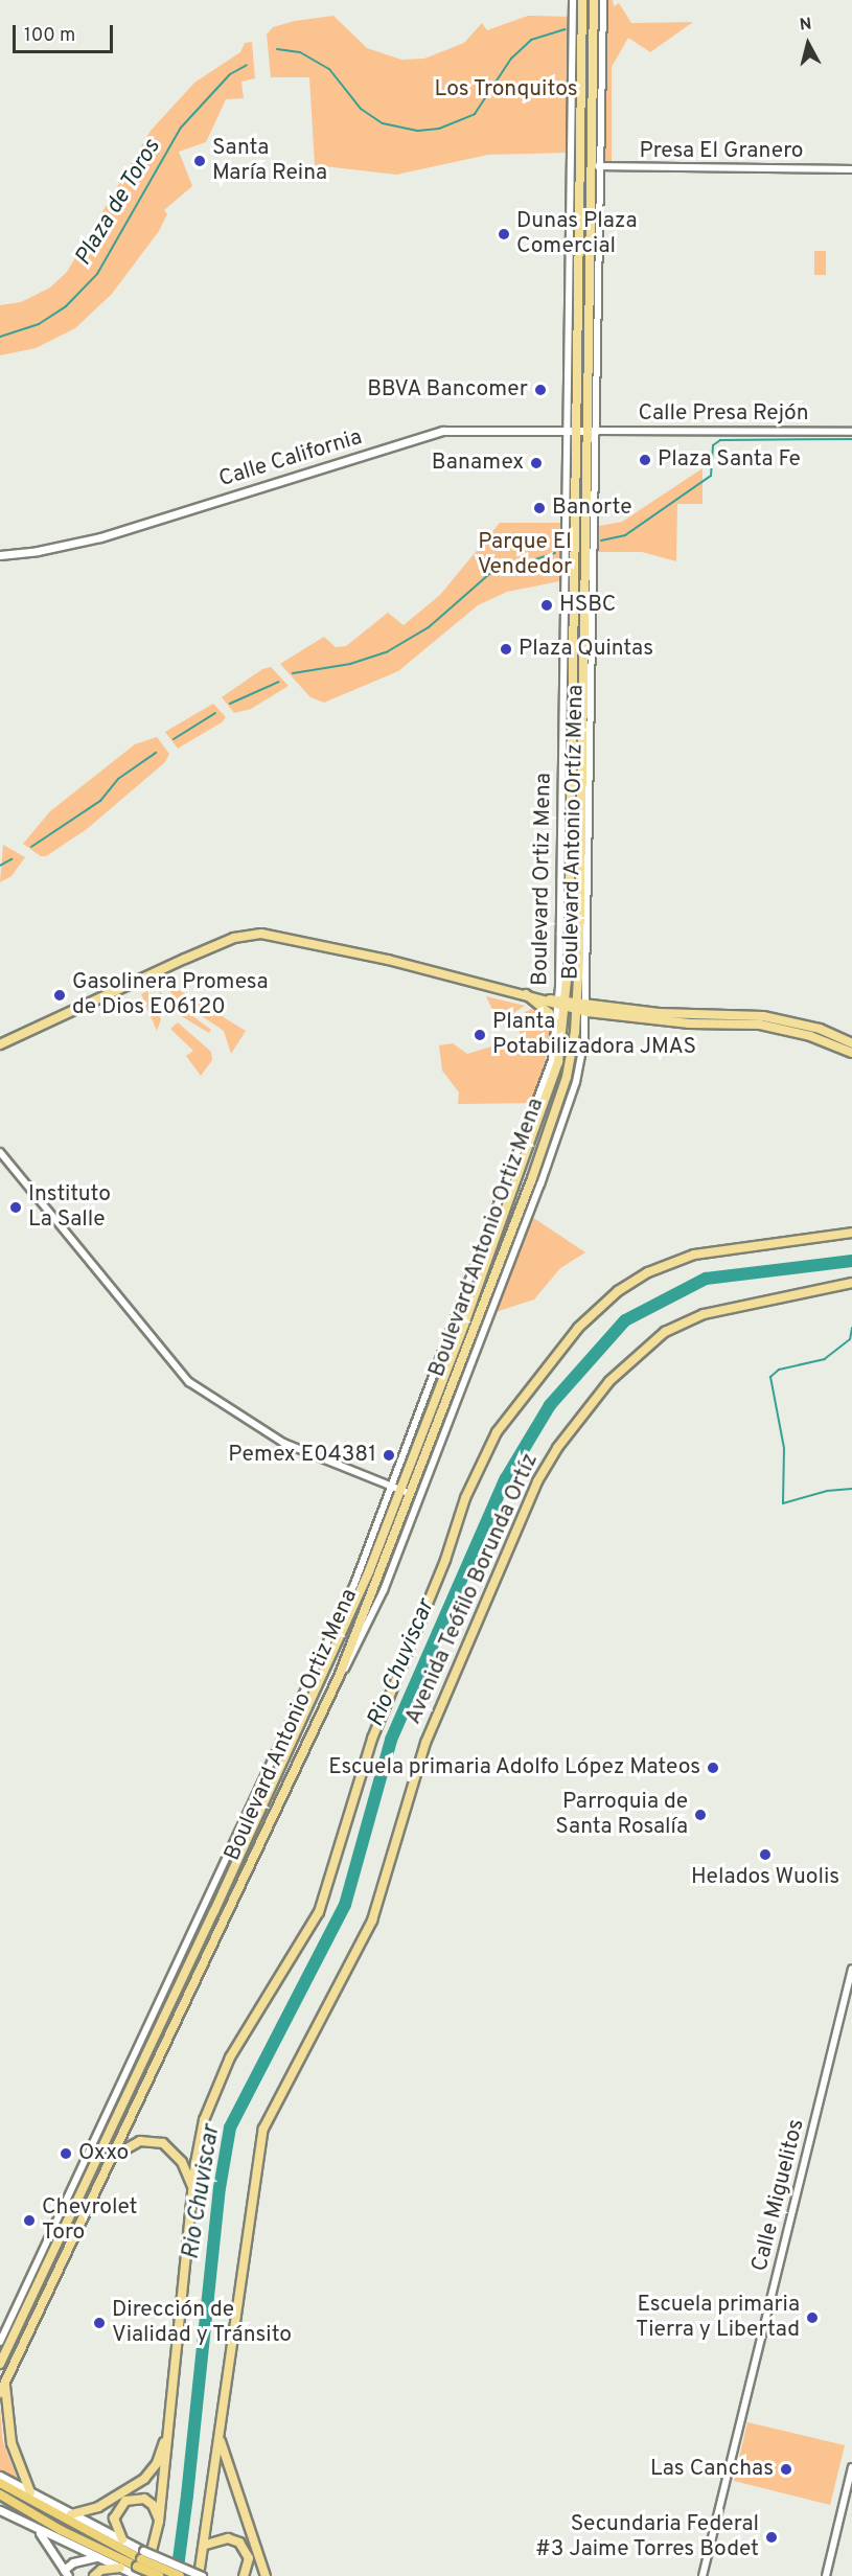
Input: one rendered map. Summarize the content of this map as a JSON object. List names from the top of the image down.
{
  "streets": {
    "main road": ["Calle California", "Boulevard Antonio Ortiz Mena", "Avenida Teófilo Borunda Ortíz"],
    "street": [
      "Presa El Granero",
      "Calle Presa Rejón",
      "Boulevard Antonio Ortíz Mena",
      "Boulevard Ortiz Mena",
      "Calle Miguelitos"
    ]
  },
  "crossings": [
    ["Presa El Granero", "Boulevard Antonio Ortiz Mena"],
    ["Calle Presa Rejón", "Calle California"],
    ["Calle Presa Rejón", "Boulevard Antonio Ortíz Mena"],
    ["Calle Presa Rejón", "Boulevard Antonio Ortiz Mena"],
    ["Calle California", "Boulevard Antonio Ortíz Mena"],
    ["Calle California", "Boulevard Antonio Ortiz Mena"],
    ["Boulevard Antonio Ortíz Mena", "Boulevard Antonio Ortiz Mena"],
    ["Boulevard Ortiz Mena", "Boulevard Antonio Ortiz Mena"]
  ],
  "water": ["Plaza de Toros", "Rio Chuviscar"],
  "parks": ["Los Tronquitos", "Parque El Vendedor"],
  "places": [
    "Santa María Reina",
    "Dunas Plaza Comercial",
    "BBVA Bancomer",
    "Plaza Santa Fe",
    "Banamex",
    "Banorte",
    "HSBC",
    "Plaza Quintas",
    "Gasolinera Promesa de Dios E06120",
    "Planta Potabilizadora JMAS",
    "Instituto La Salle",
    "Pemex E04381",
    "Escuela primaria Adolfo López Mateos",
    "Parroquia de Santa Rosalía",
    "Helados Wuolis",
    "Oxxo",
    "Chevrolet Toro",
    "Escuela primaria Tierra y Libertad",
    "Dirección de Vialidad y Tránsito",
    "Las Canchas",
    "Secundaria Federal #3 Jaime Torres Bodet"
  ],
  "scale_bar": "100 m",
  "north": "top"
}
